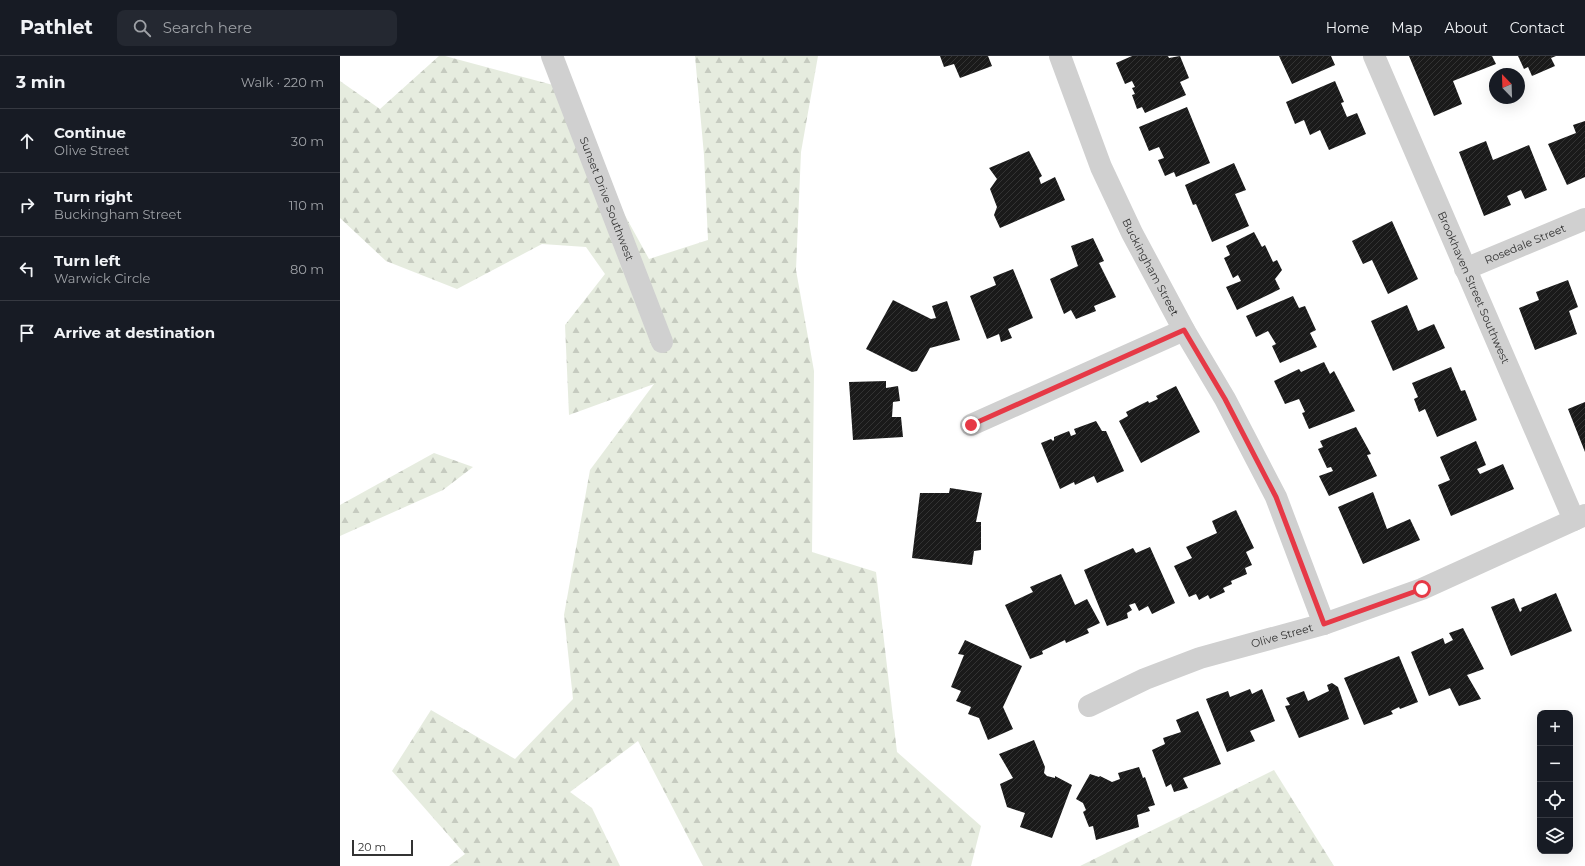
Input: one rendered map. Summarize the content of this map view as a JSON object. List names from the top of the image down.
{
  "streets": {
    "street": [
      "Sunset Drive Southwest",
      "Rosedale Street",
      "Buckingham Street",
      "Brookhaven Street Southwest",
      "Olive Street"
    ]
  },
  "crossings": [
    ["Rosedale Street", "Brookhaven Street Southwest"],
    ["Buckingham Street", "Olive Street"],
    ["Brookhaven Street Southwest", "Olive Street"]
  ],
  "scale_bar": "20 m",
  "north": "top left",
  "page": {
    "header": "Pathlet",
    "search": "Search here",
    "nav": [
      "Home",
      "Map",
      "About",
      "Contact"
    ],
    "heading": ["3 min", "Walk · 220 m"],
    "list": [
      ["Continue", "Olive Street", "30 m"],
      ["Turn right", "Buckingham Street", "110 m"],
      ["Turn left", "Warwick Circle", "80 m"],
      "Arrive at destination"
    ],
    "map_buttons": ["+", "−"],
    "scale": "20 m"
  }
}
